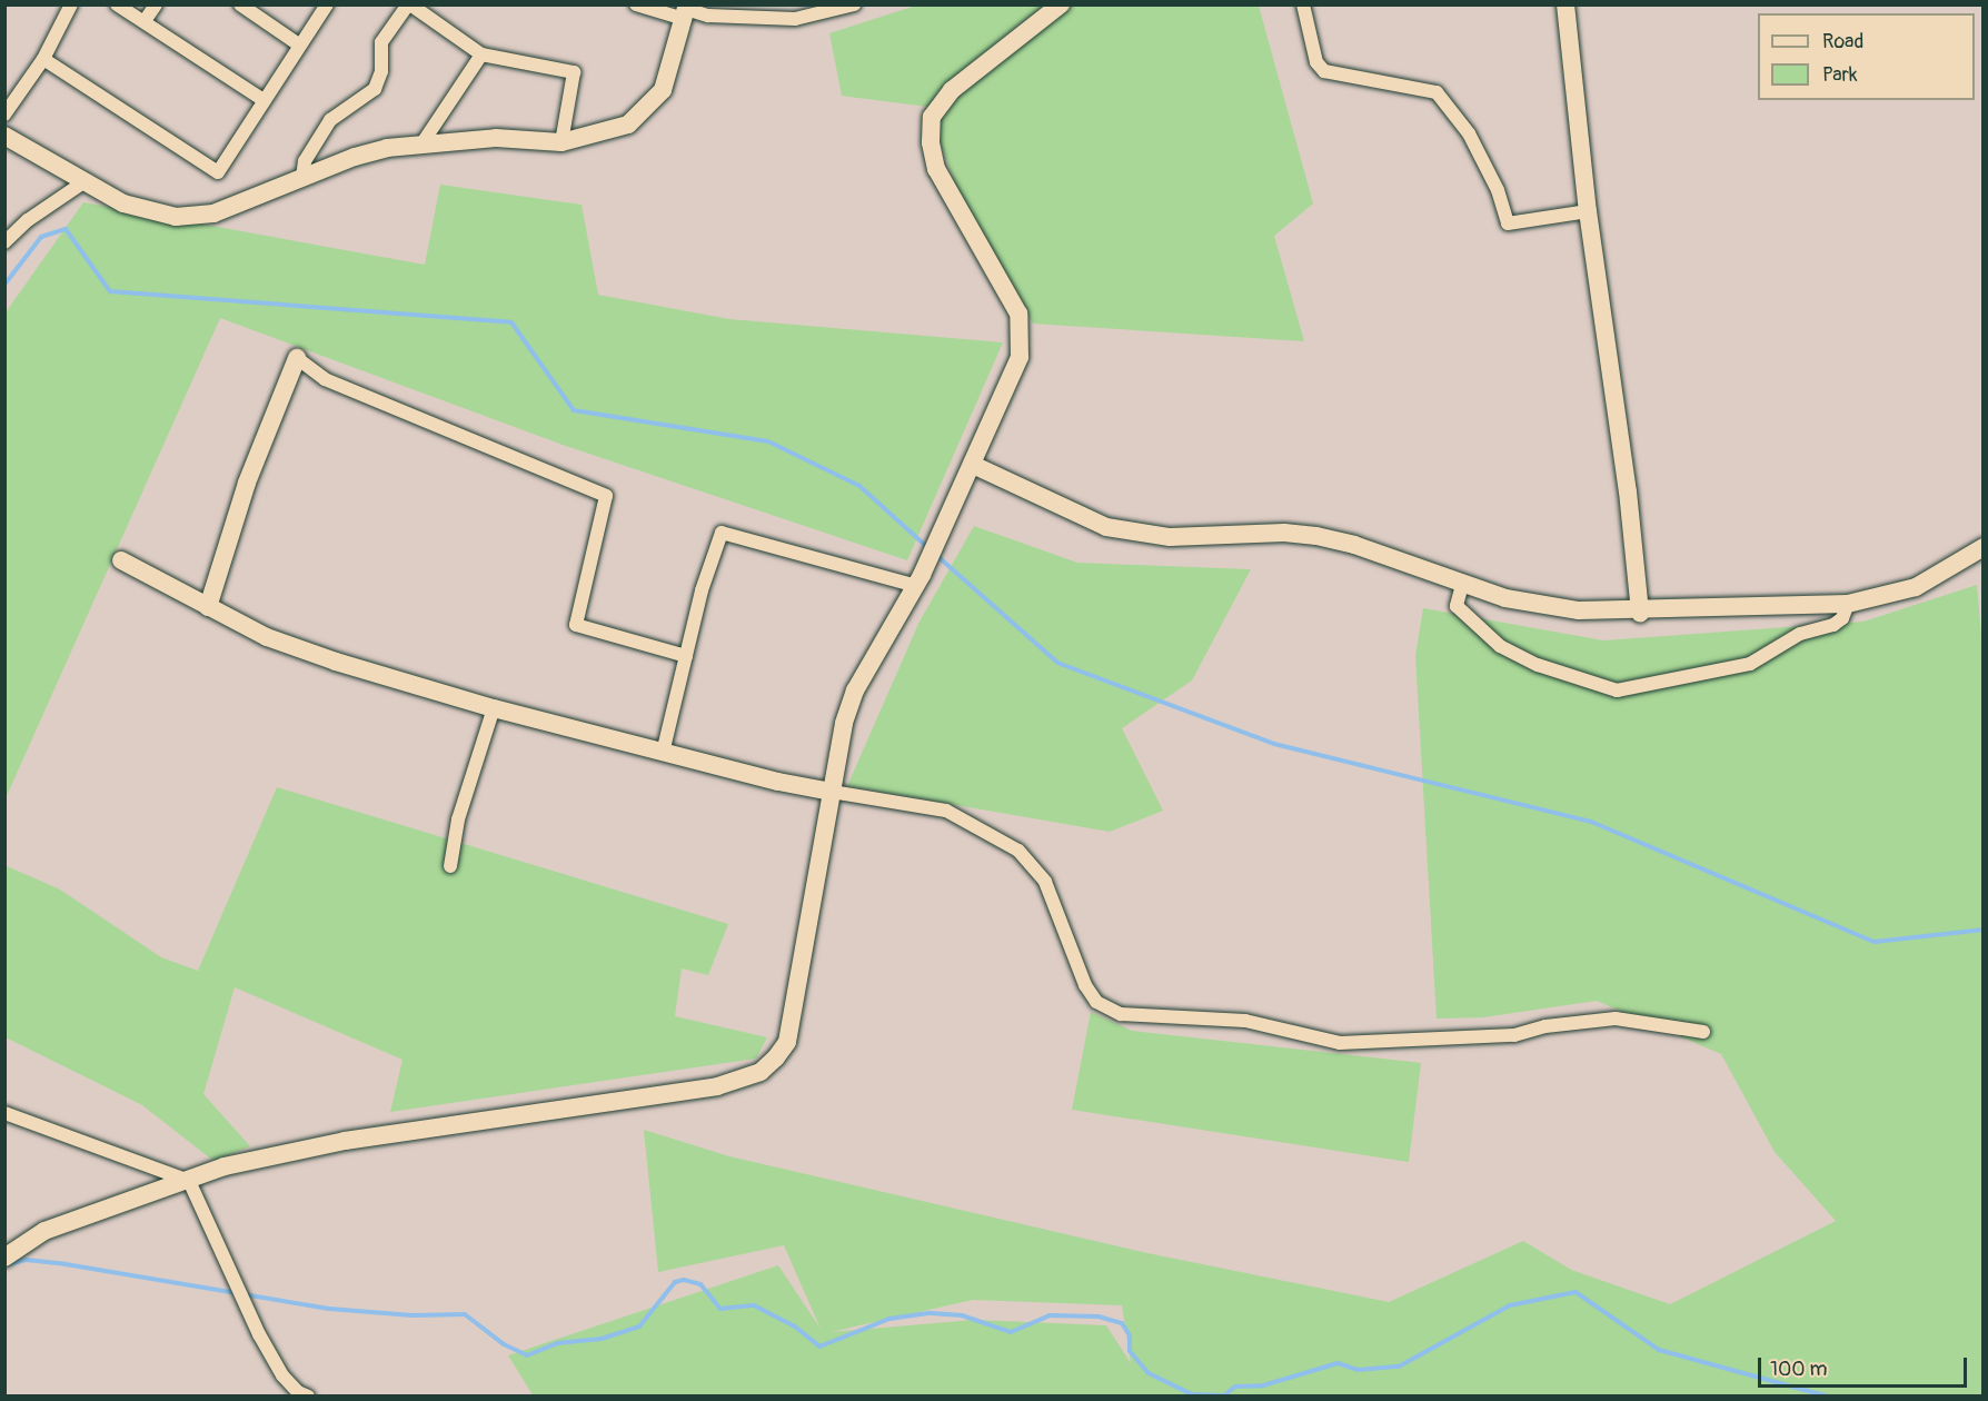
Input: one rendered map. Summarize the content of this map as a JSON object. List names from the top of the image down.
{
  "legend": ["Road", "Park"],
  "scale_bar": "100 m"
}
